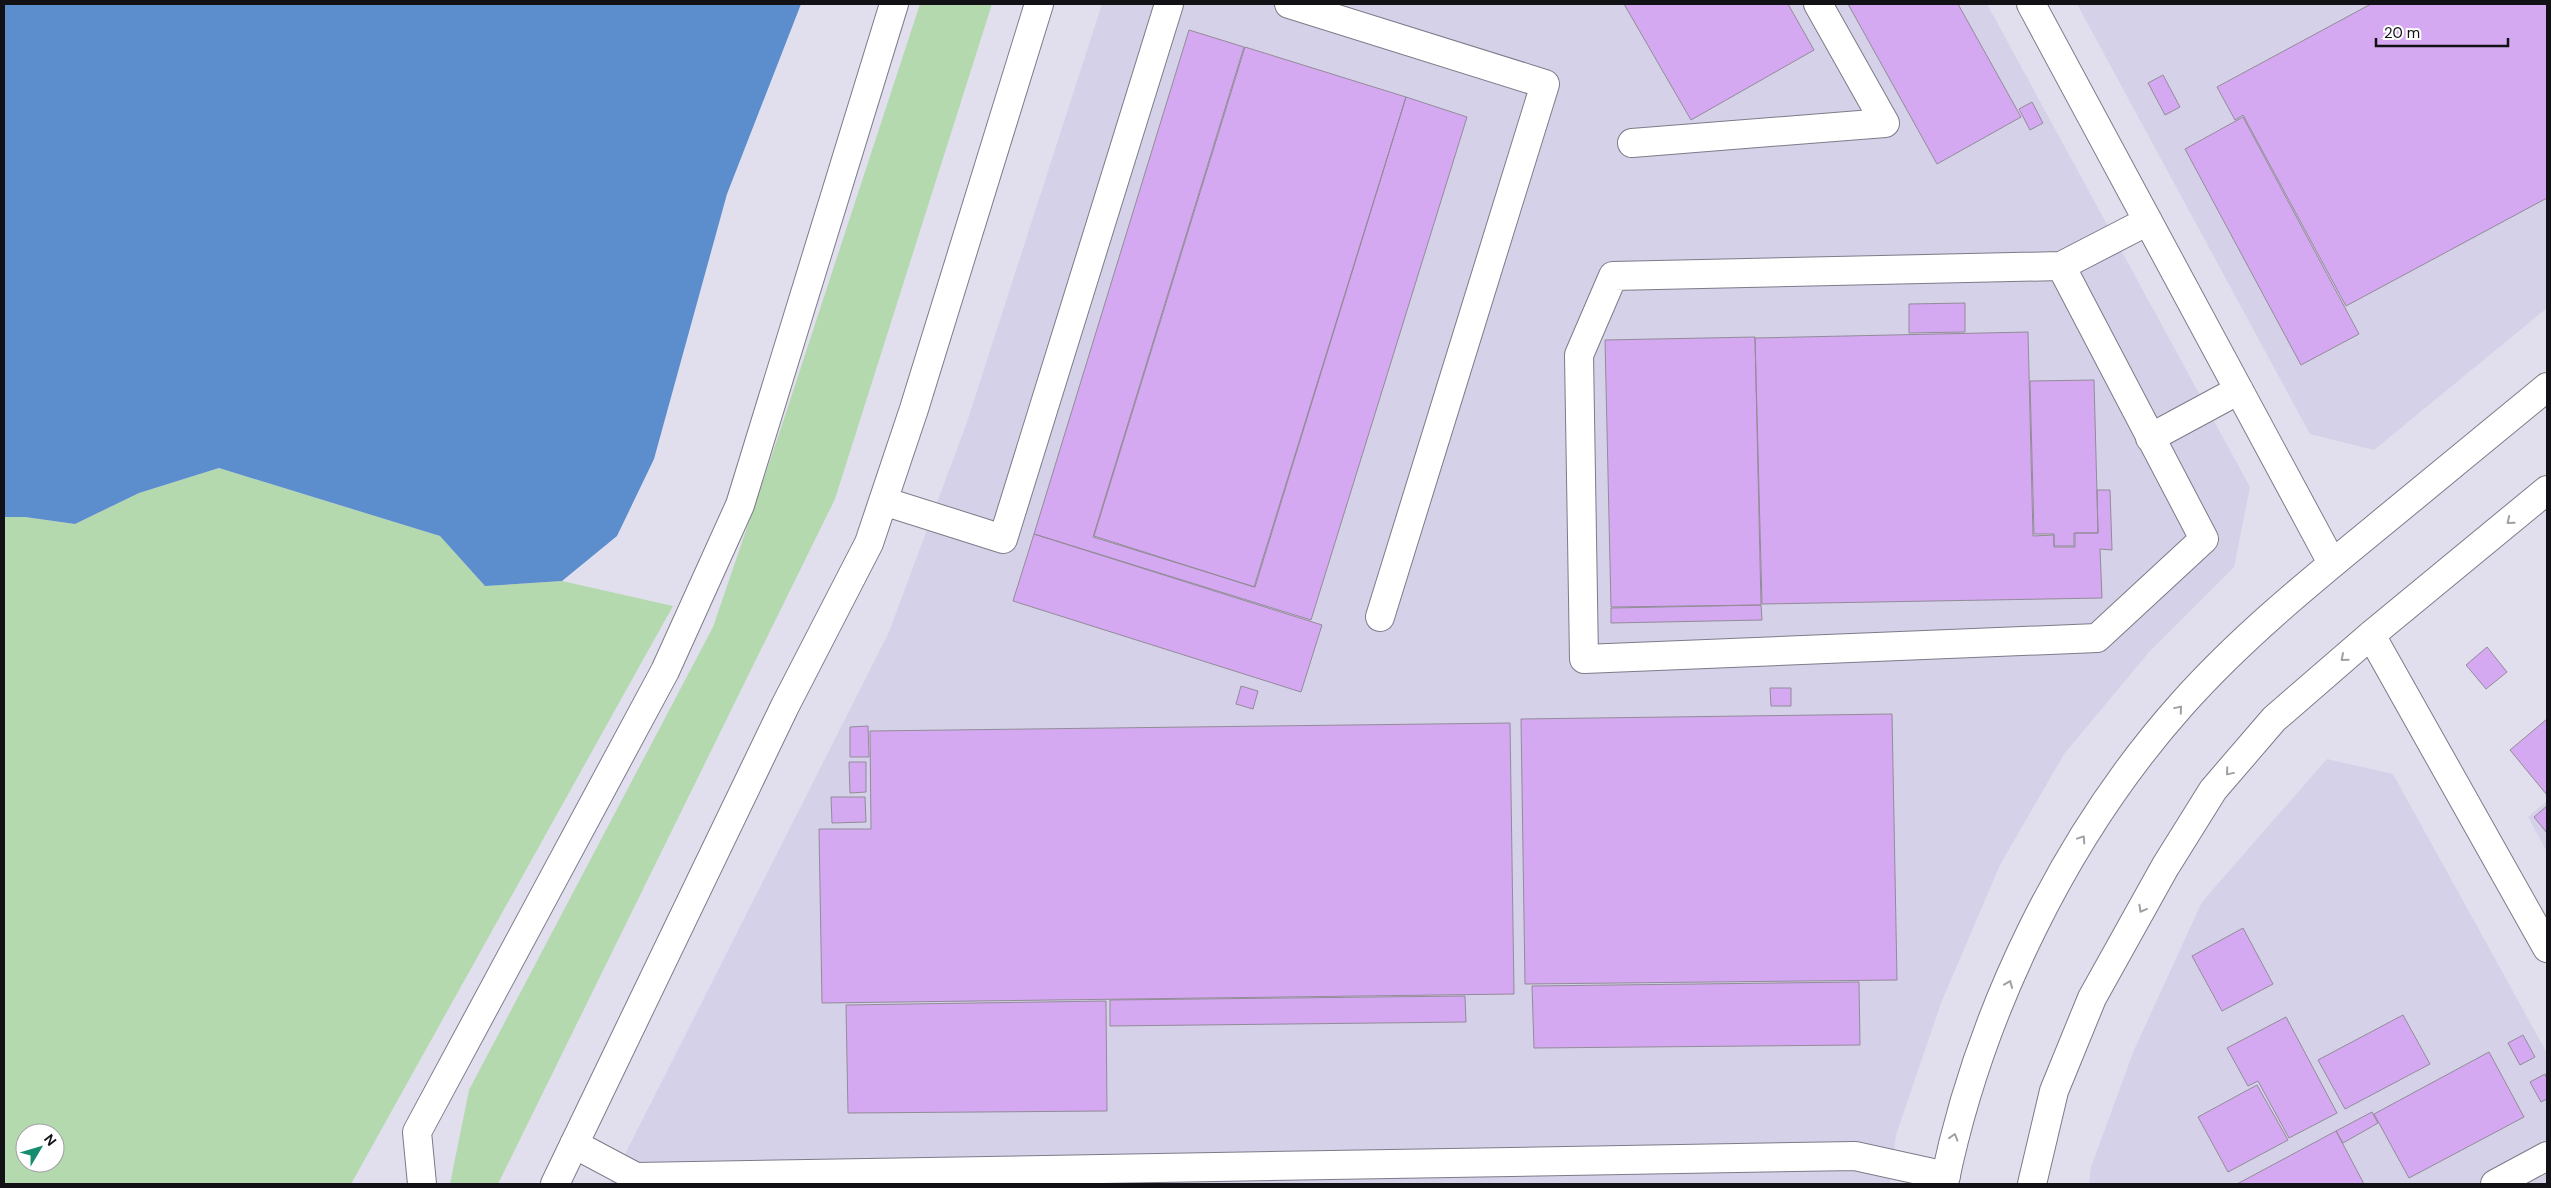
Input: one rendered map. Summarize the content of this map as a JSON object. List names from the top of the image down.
{
  "scale_bar": "20 m",
  "north": "top right"
}
